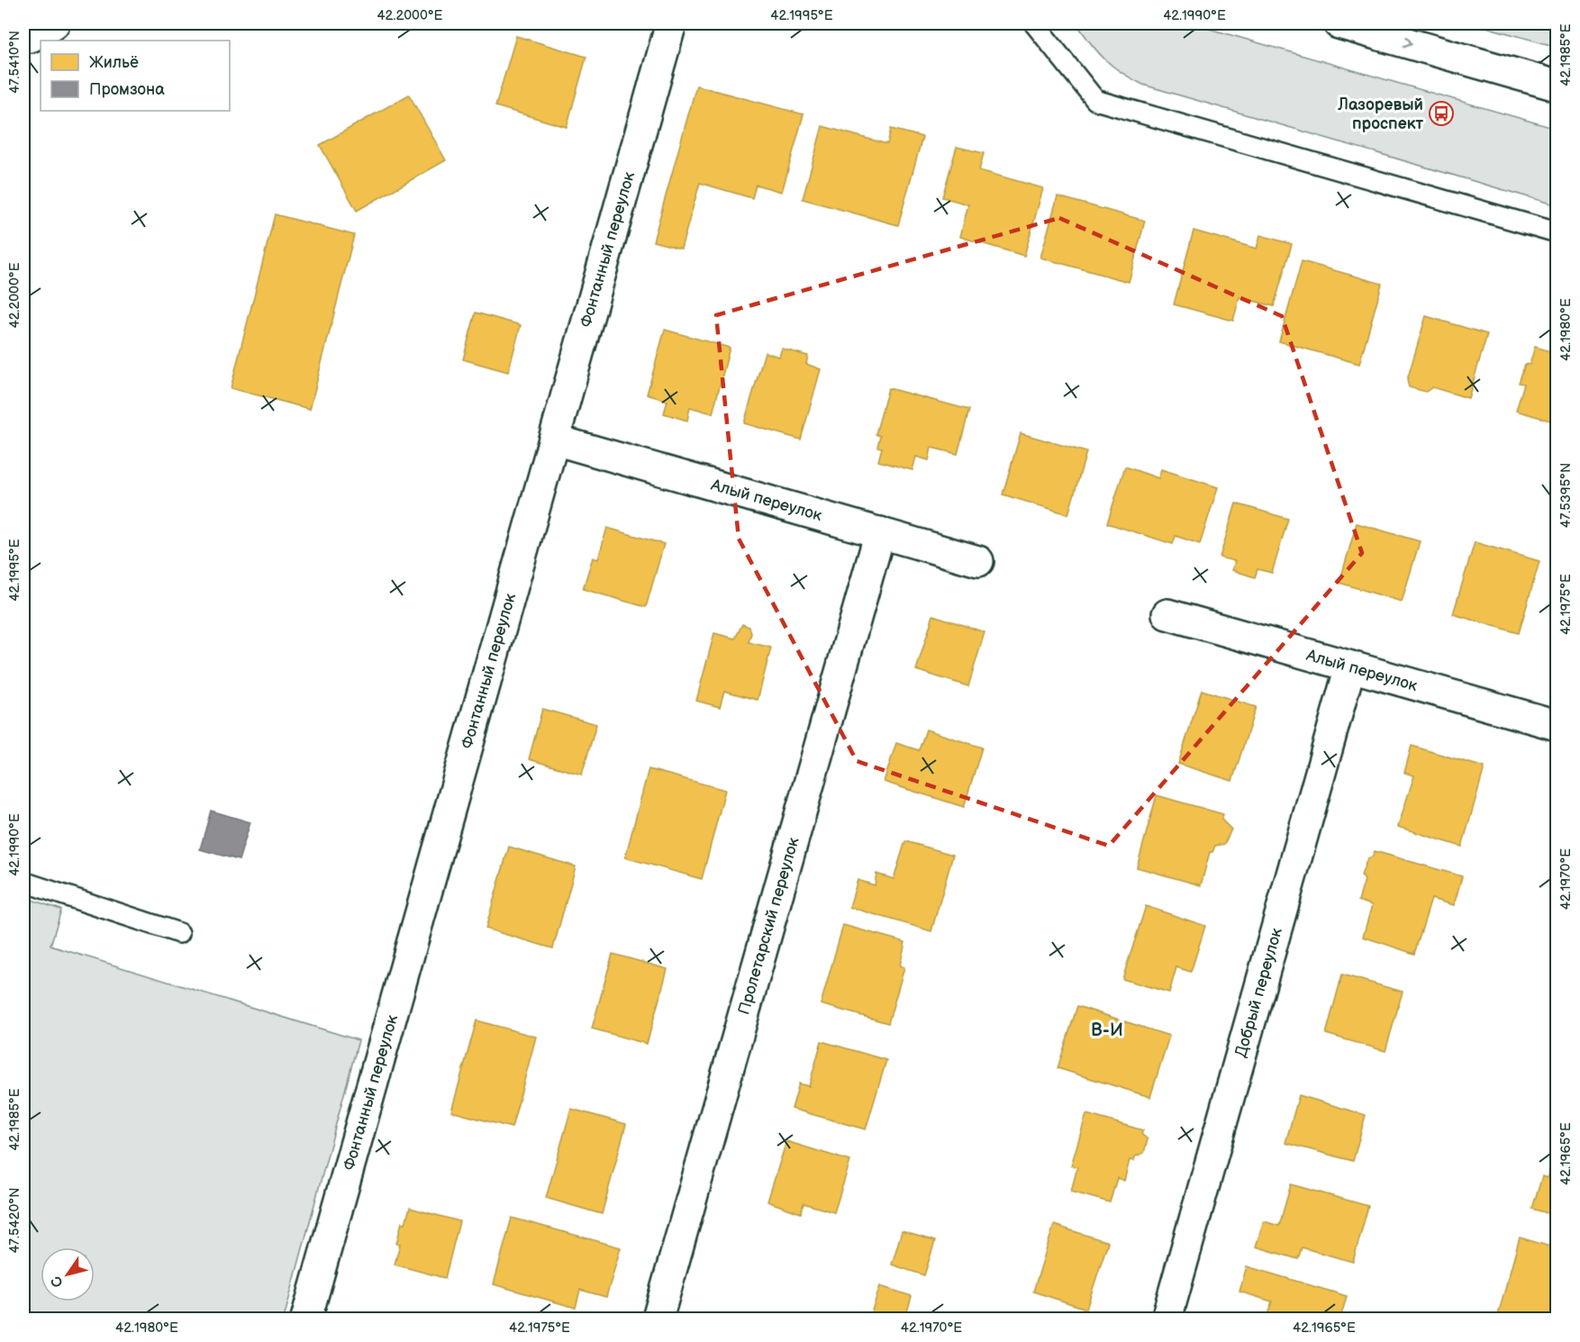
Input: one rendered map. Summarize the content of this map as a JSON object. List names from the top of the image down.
{
  "streets": {
    "street": [
      "Фонтанный переулок",
      "Алый переулок",
      "Пролетарский переулок",
      "Добрый переулок"
    ]
  },
  "crossings": [
    ["Фонтанный переулок", "Алый переулок"],
    ["Алый переулок", "Пролетарский переулок"],
    ["Алый переулок", "Добрый переулок"]
  ],
  "districts": ["В-И"],
  "places": {
    "bus stop": ["Лазоревый проспект"]
  },
  "legend": ["Жильё", "Промзона"],
  "north": "bottom left",
  "coordinates": [
    "42.2000°E",
    "42.1995°E",
    "42.1990°E",
    "42.1985°E",
    "47.5410°N",
    "42.1980°E",
    "47.5395°N",
    "42.1975°E",
    "42.1970°E",
    "42.1965°E",
    "47.5420°N"
  ]
}
